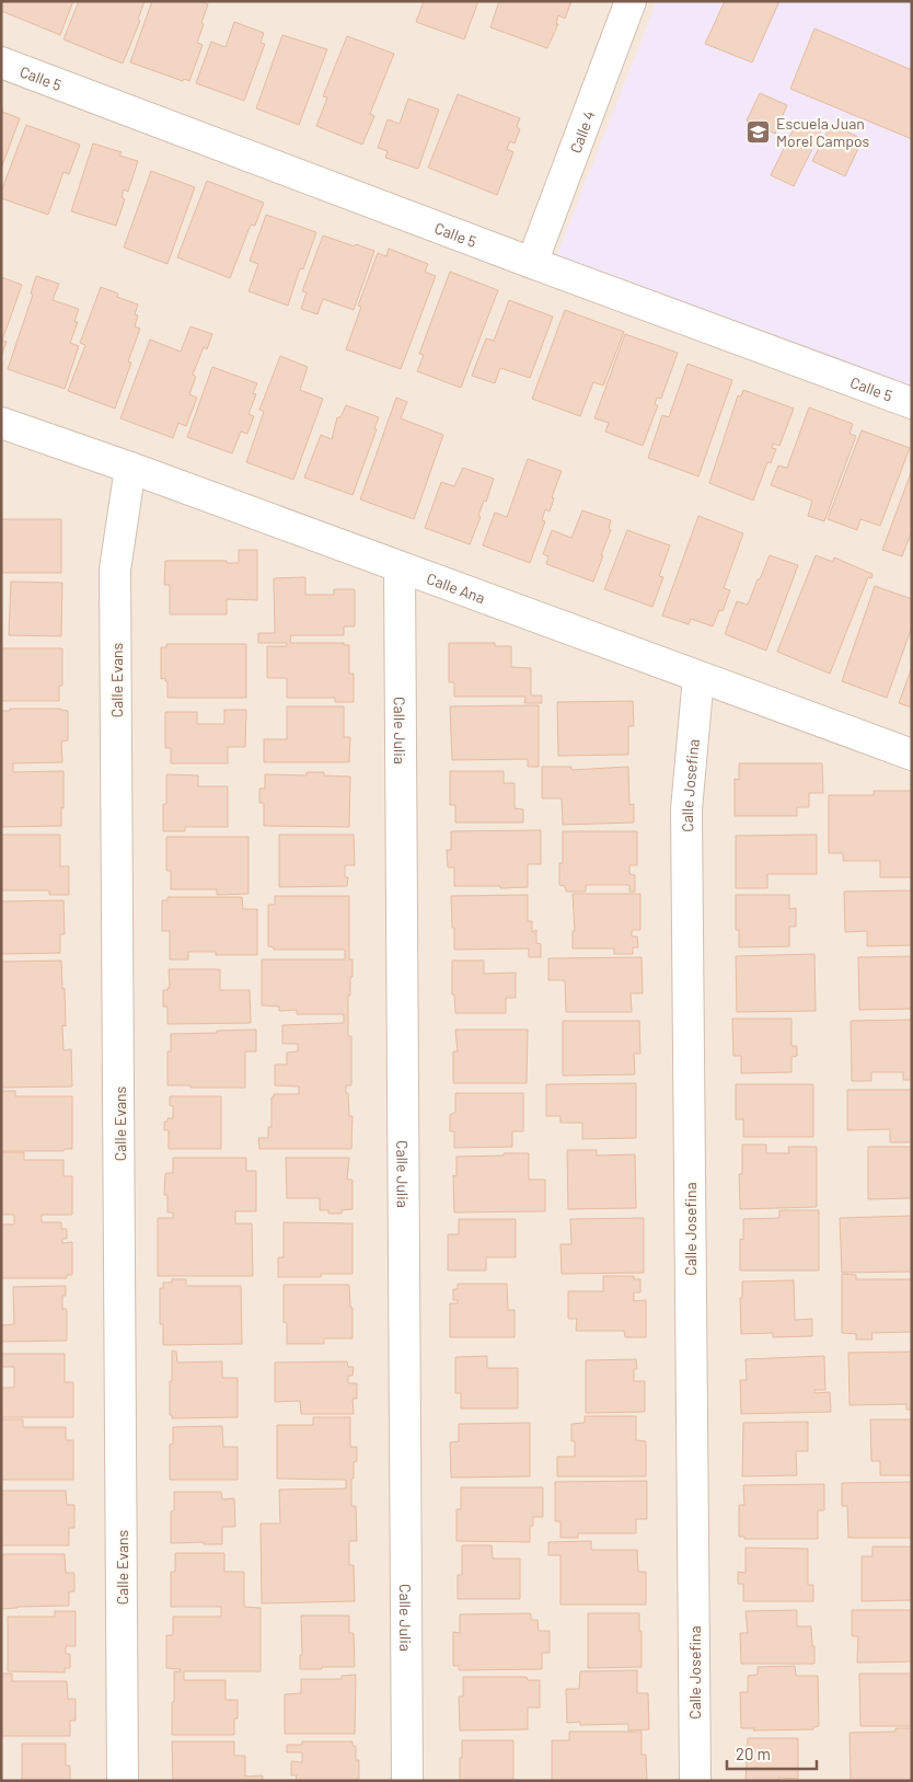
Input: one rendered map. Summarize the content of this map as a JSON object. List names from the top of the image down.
{
  "streets": {
    "street": [
      "Calle 5",
      "Calle 4",
      "Calle Ana",
      "Calle Evans",
      "Calle Julia",
      "Calle Josefina"
    ]
  },
  "crossings": [
    ["Calle 5", "Calle 4"],
    ["Calle Ana", "Calle Evans"],
    ["Calle Ana", "Calle Julia"],
    ["Calle Ana", "Calle Josefina"]
  ],
  "places": {
    "school or university": ["Escuela Juan Morel Campos"]
  },
  "scale_bar": "20 m"
}
